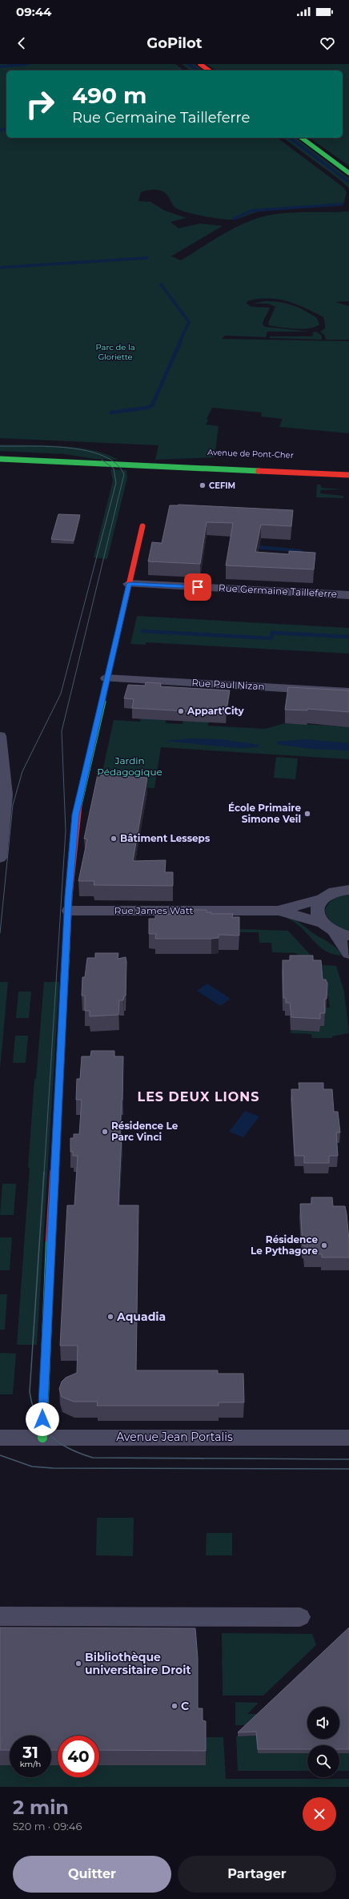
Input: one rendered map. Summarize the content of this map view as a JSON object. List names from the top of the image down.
{
  "streets": {
    "street": [
      "Avenue de Pont-Cher",
      "Rue Germaine Tailleferre",
      "Rue Paul Nizan",
      "Rue James Watt",
      "Avenue Jean Portalis"
    ]
  },
  "districts": ["LES DEUX LIONS"],
  "parks": ["Parc de la Gloriette", "Jardin Pédagogique"],
  "places": [
    "CEFIM",
    "Appart'City",
    "École Primaire Simone Veil",
    "Bâtiment Lesseps",
    "Résidence Le Parc Vinci",
    "Résidence Le Pythagore",
    "Aquadia",
    "Bibliothèque universitaire Droit",
    "C"
  ],
  "page": {
    "status": "09:44",
    "header": "GoPilot",
    "turn": ["490 m", "Rue Germaine Tailleferre"],
    "speed": "31 km/h",
    "limit": "40",
    "heading": ["2 min", "520 m · 09:46"],
    "buttons": ["Quitter", "Partager"]
  }
}
